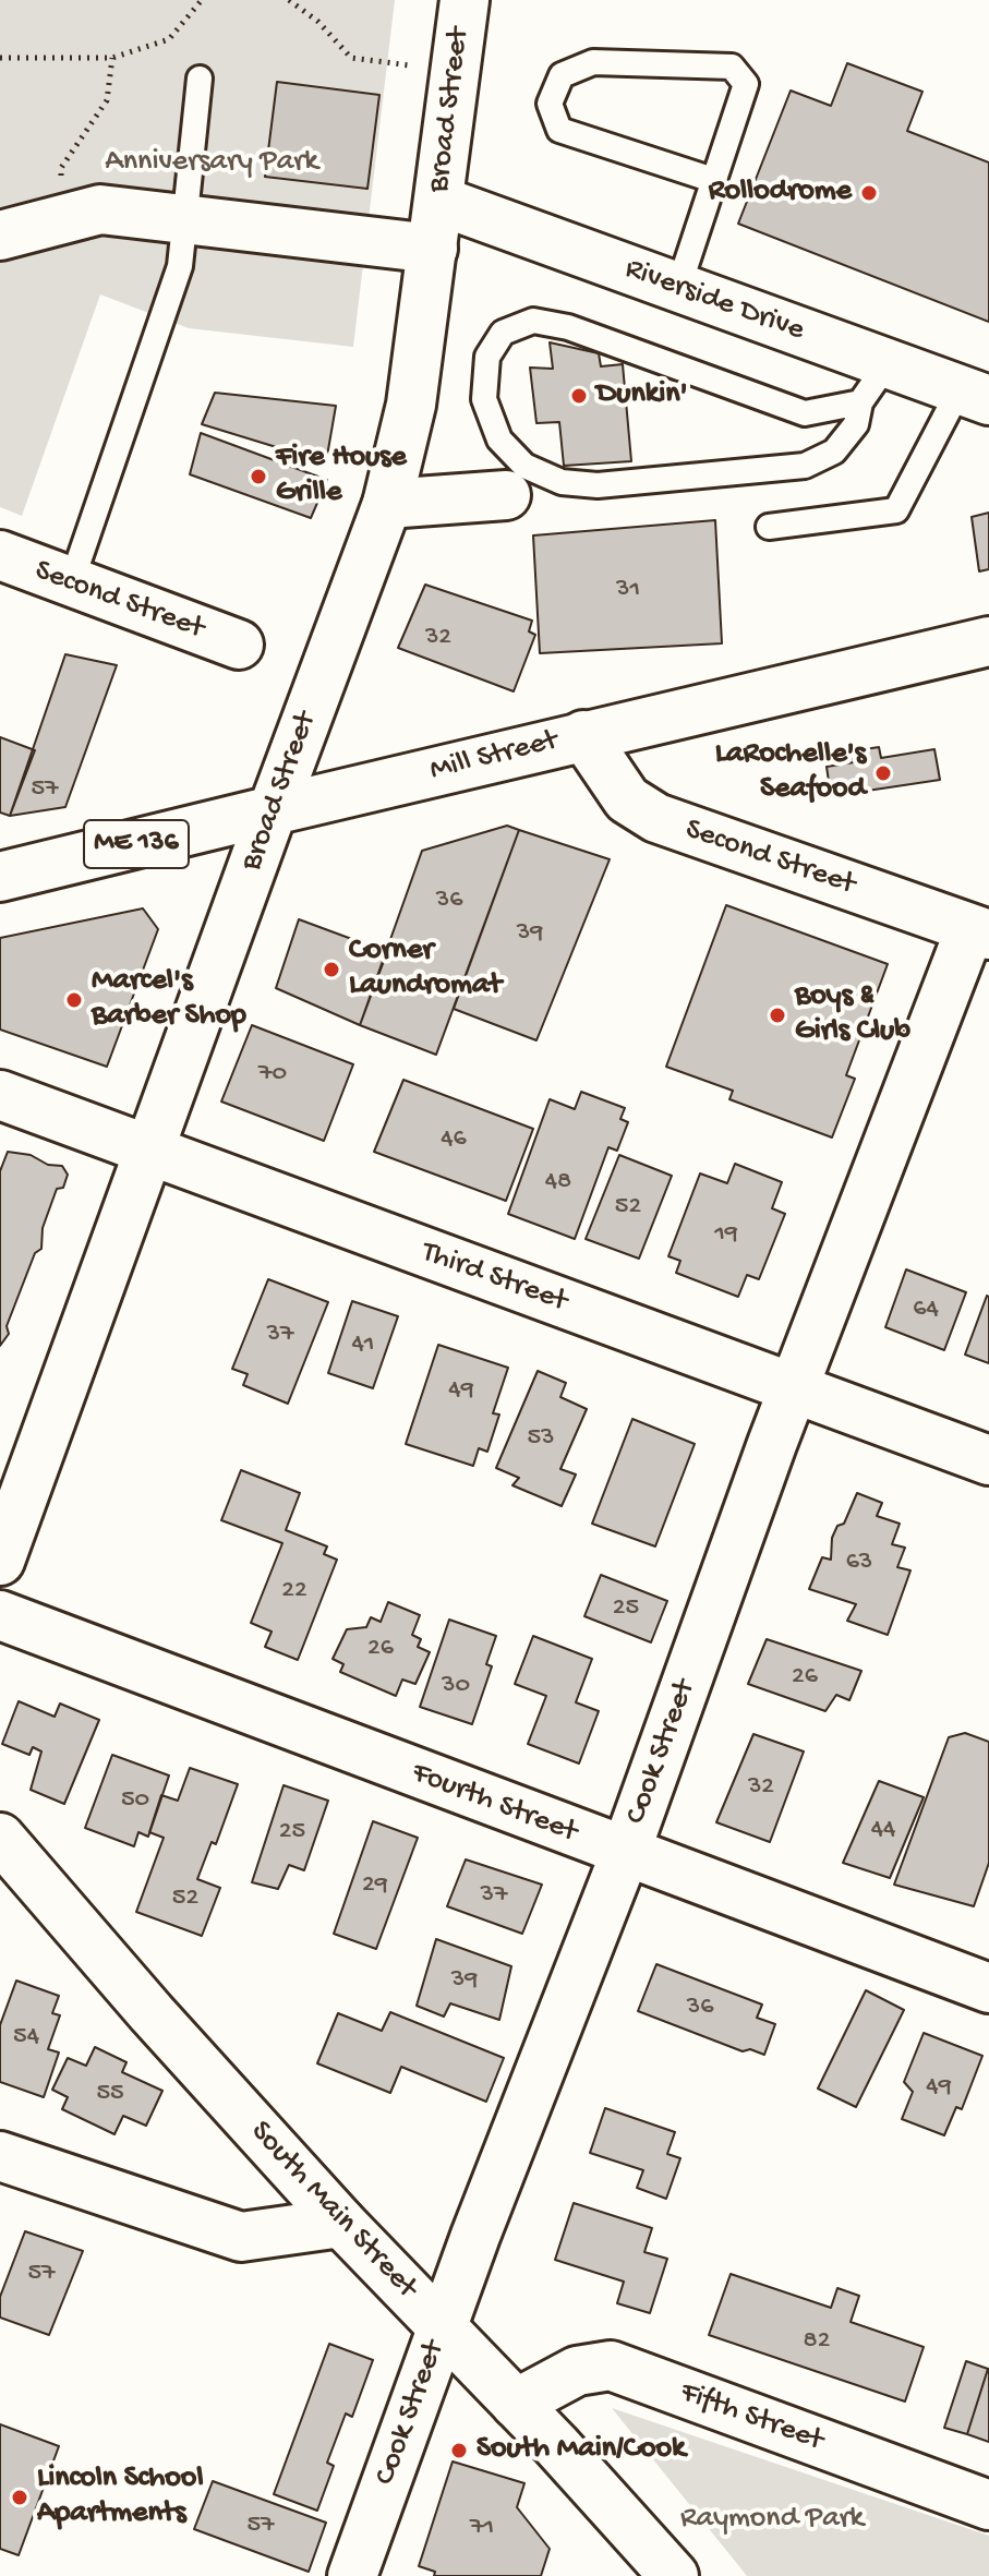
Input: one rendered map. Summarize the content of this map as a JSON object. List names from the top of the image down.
{
  "streets": {
    "street": [
      "Broad Street",
      "Riverside Drive",
      "Second Street",
      "Mill Street",
      "ME 136",
      "Third Street",
      "Cook Street",
      "Fourth Street",
      "South Main Street",
      "Fifth Street"
    ]
  },
  "crossings": [
    ["Broad Street", "Riverside Drive"],
    ["Broad Street", "Mill Street"],
    ["Broad Street", "Third Street"],
    ["Second Street", "Mill Street"],
    ["Second Street", "Cook Street"],
    ["Third Street", "Cook Street"],
    ["Cook Street", "Fourth Street"],
    ["Cook Street", "South Main Street"],
    ["South Main Street", "Fifth Street"]
  ],
  "parks": ["Anniversary Park", "Raymond Park"],
  "places": [
    "Rollodrome",
    "Dunkin'",
    "Fire House Grille",
    "LaRochelle's Seafood",
    "Corner Laundromat",
    "Marcel's Barber Shop",
    "Boys & Girls Club",
    "South Main/Cook",
    "Lincoln School Apartments"
  ],
  "house_numbers": [
    "31",
    "32",
    "57",
    "36",
    "39",
    "70",
    "46",
    "48",
    "52",
    "19",
    "64",
    "37",
    "41",
    "49",
    "53",
    "63",
    "22",
    "25",
    "26",
    "26",
    "30",
    "32",
    "50",
    "44",
    "25",
    "29",
    "37",
    "52",
    "39",
    "36",
    "54",
    "49",
    "55",
    "57",
    "82",
    "57",
    "71"
  ]
}
